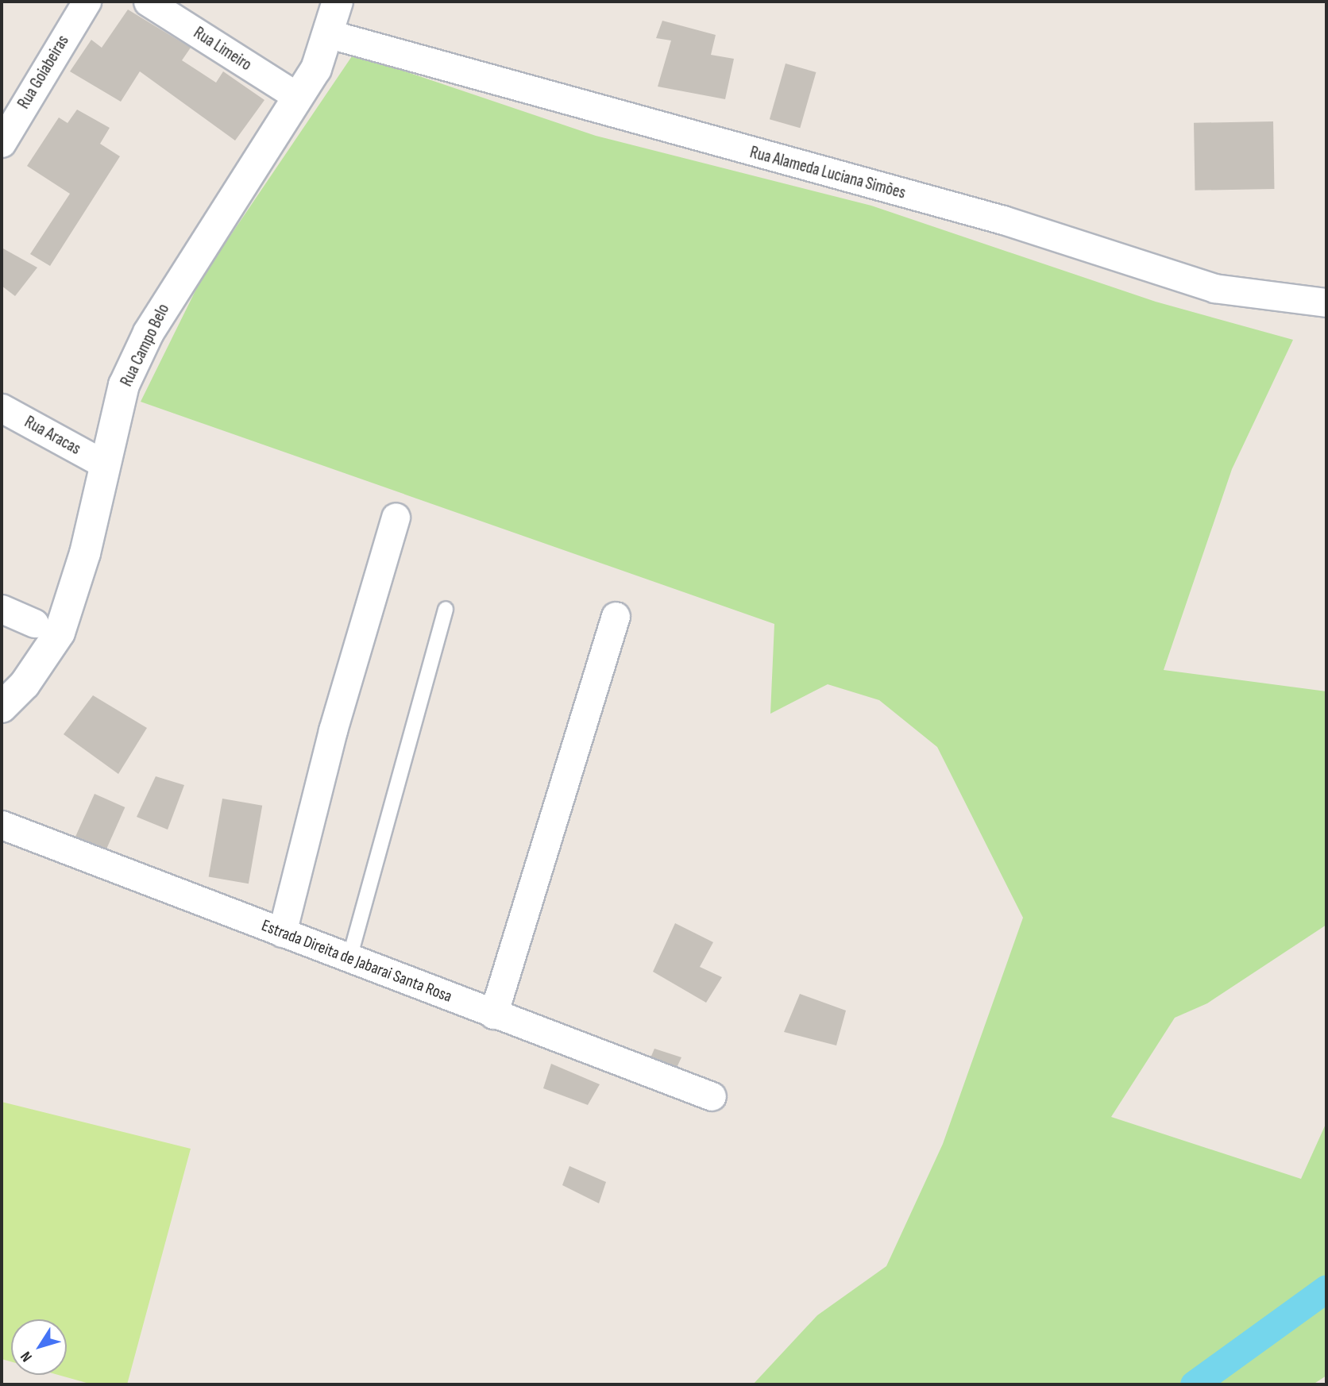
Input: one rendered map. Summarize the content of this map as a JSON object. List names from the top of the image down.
{
  "streets": {
    "street": [
      "Rua Limeiro",
      "Rua Goiabeiras",
      "Rua Alameda Luciana Simões",
      "Rua Campo Belo",
      "Rua Aracas",
      "Estrada Direita de Jabarai Santa Rosa"
    ]
  },
  "crossings": [
    ["Rua Limeiro", "Rua Campo Belo"],
    ["Rua Alameda Luciana Simões", "Rua Campo Belo"],
    ["Rua Campo Belo", "Rua Aracas"]
  ],
  "north": "bottom left"
}
